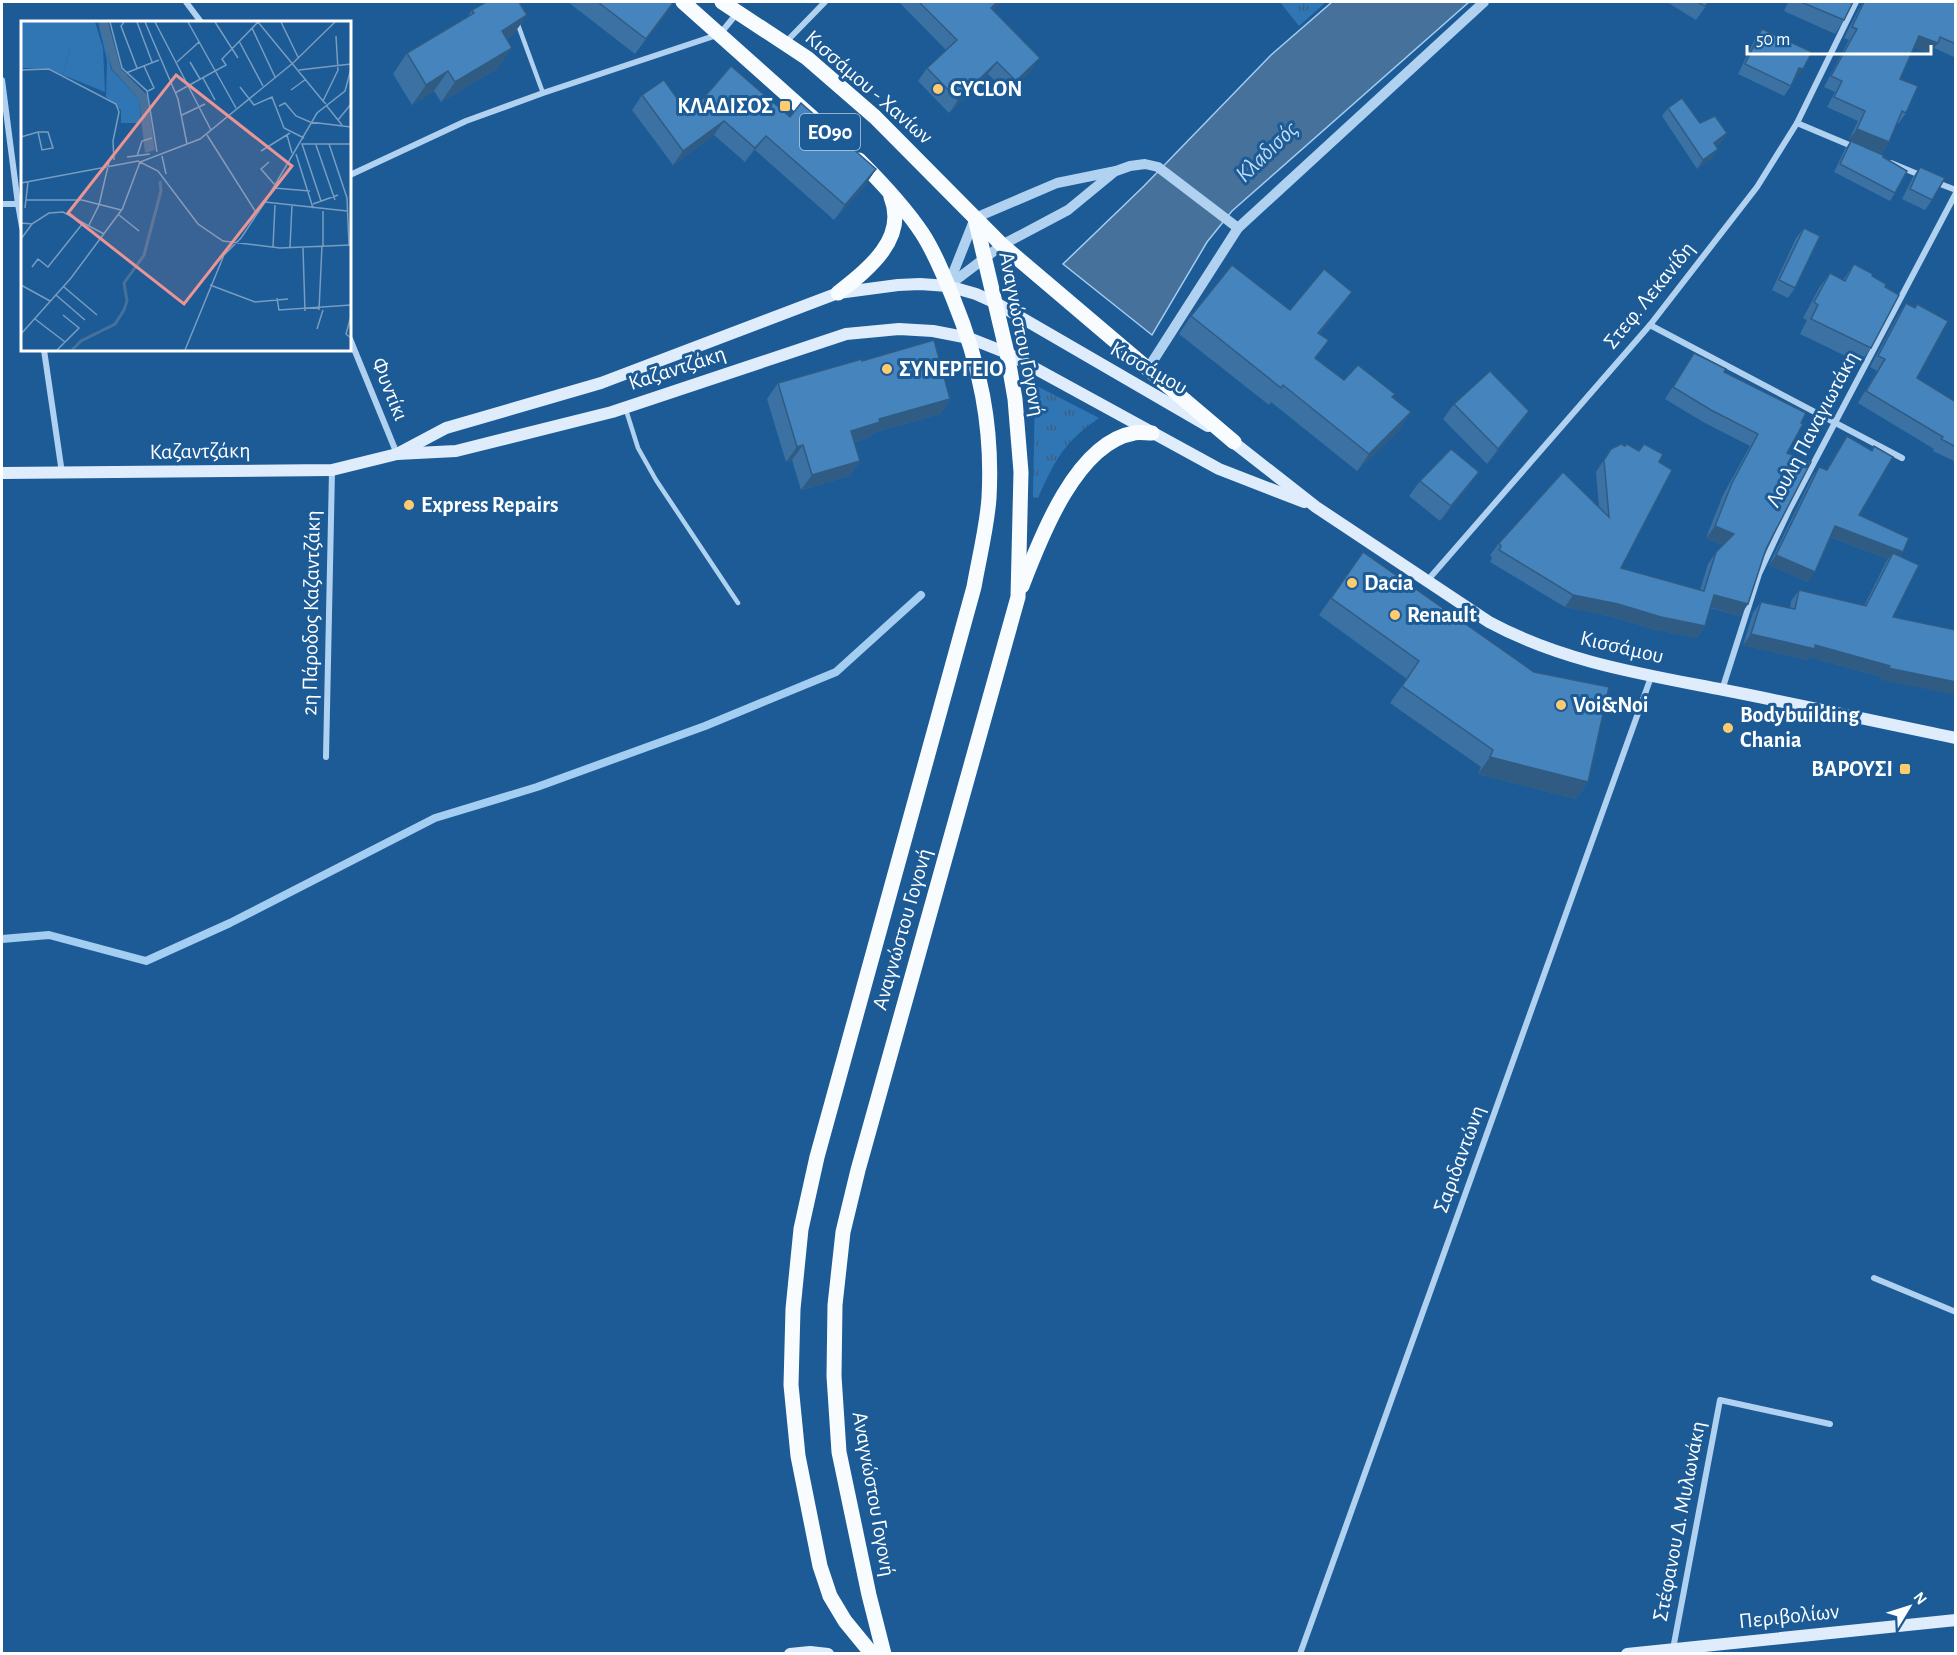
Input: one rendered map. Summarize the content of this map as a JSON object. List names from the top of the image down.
{
  "streets": {
    "main road": [
      "Κισσάμου - Χανίων",
      "ΕΟ90",
      "Αναγνώστου Γογονή",
      "Καζαντζάκη",
      "Κισσάμου",
      "Περιβολίων"
    ],
    "street": [
      "Στεφ. Λεκανίδη",
      "Φυντίκι",
      "Λουλη Παναγιωτάκη",
      "2η Πάροδος Καζαντζάκη",
      "Σαριδαντώνη",
      "Στέφανου Δ. Μυλωνάκη"
    ]
  },
  "crossings": [
    ["Κισσάμου - Χανίων", "ΕΟ90"],
    ["Κισσάμου - Χανίων", "Αναγνώστου Γογονή"],
    ["ΕΟ90", "Αναγνώστου Γογονή"],
    ["ΕΟ90", "Καζαντζάκη"],
    ["ΕΟ90", "Κισσάμου"],
    ["Στεφ. Λεκανίδη", "Κισσάμου"],
    ["Αναγνώστου Γογονή", "Καζαντζάκη"],
    ["Αναγνώστου Γογονή", "Κισσάμου"],
    ["Καζαντζάκη", "Κισσάμου"],
    ["Καζαντζάκη", "Φυντίκι"],
    ["Καζαντζάκη", "2η Πάροδος Καζαντζάκη"],
    ["Κισσάμου", "Λουλη Παναγιωτάκη"],
    ["Κισσάμου", "Σαριδαντώνη"],
    ["Στέφανου Δ. Μυλωνάκη", "Περιβολίων"]
  ],
  "water": ["Κλαδισός"],
  "places": {
    "other": [
      "CYCLON",
      "ΣΥΝΕΡΓΕΙΟ",
      "Express Repairs",
      "Dacia",
      "Renault",
      "Voi&Noi",
      "Bodybuilding Chania"
    ],
    "transit": ["ΚΛΑΔΙΣΟΣ", "ΒΑΡΟΥΣΙ"]
  },
  "scale_bar": "50 m",
  "north": "top right"
}
